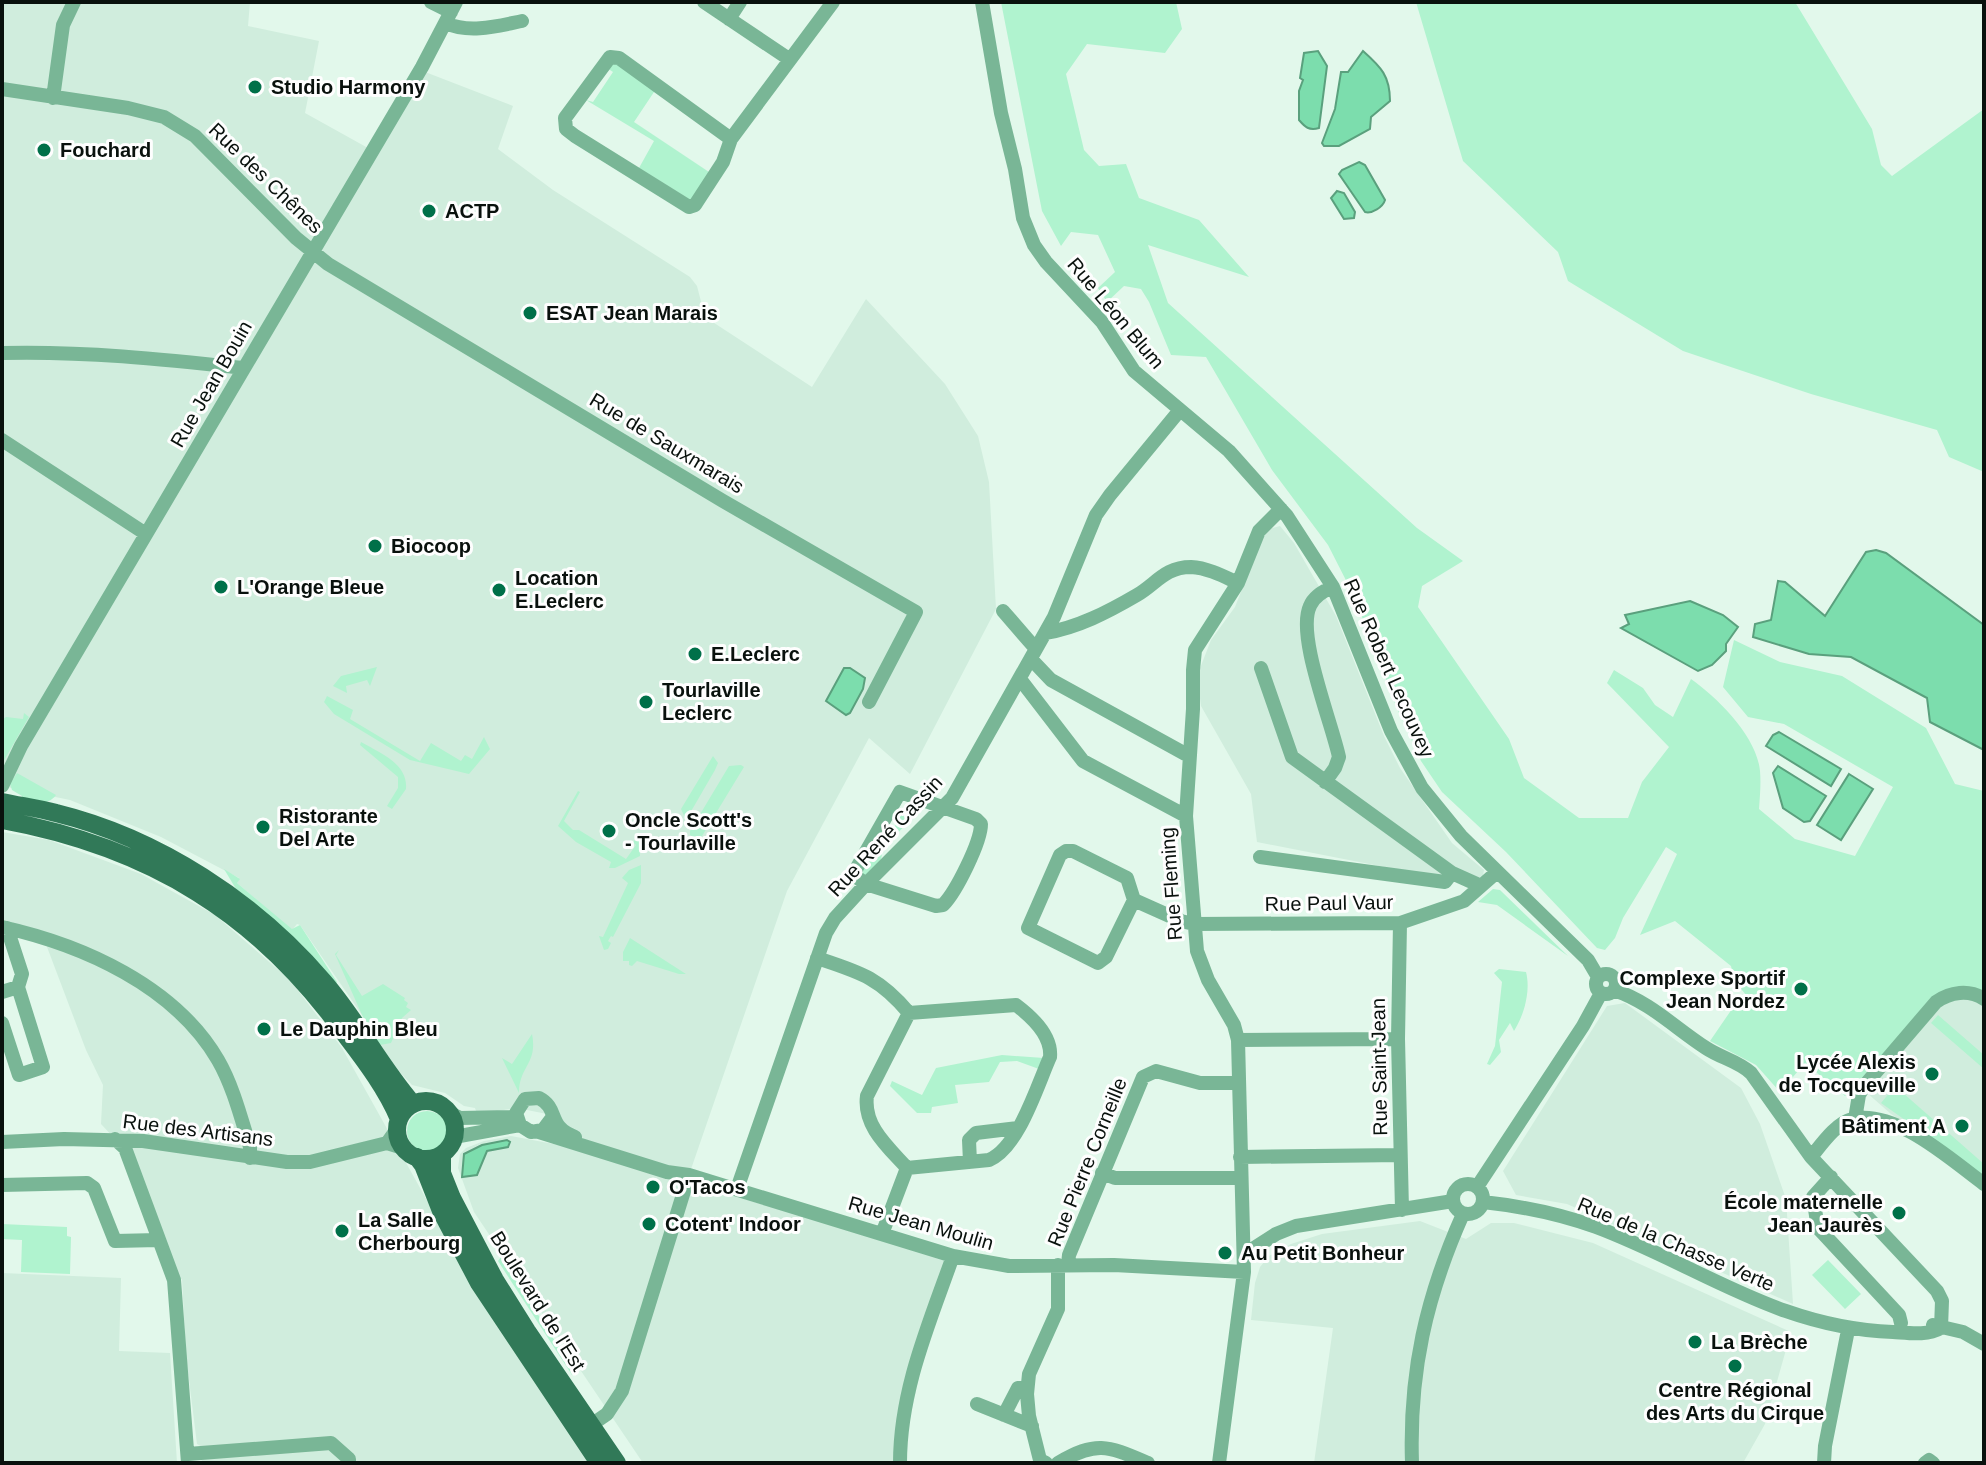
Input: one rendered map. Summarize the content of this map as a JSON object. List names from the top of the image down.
{
  "streets": {
    "main road": ["Boulevard de l'Est"],
    "street": [
      "Rue des Chênes",
      "Rue Léon Blum",
      "Rue Jean Bouin",
      "Rue de Sauxmarais",
      "Rue Robert Lecouvey",
      "Rue René Cassin",
      "Rue Fleming",
      "Rue Paul Vaur",
      "Rue Saint-Jean",
      "Rue des Artisans",
      "Rue Pierre Corneille",
      "Rue Jean Moulin",
      "Rue de la Chasse Verte"
    ]
  },
  "crossings": [
    ["Rue des Chênes", "Rue Jean Bouin"],
    ["Rue des Chênes", "Rue de Sauxmarais"],
    ["Rue Léon Blum", "Rue Robert Lecouvey"],
    ["Rue Léon Blum", "Rue René Cassin"],
    ["Rue Léon Blum", "Rue Fleming"],
    ["Rue Jean Bouin", "Rue de Sauxmarais"],
    ["Rue Robert Lecouvey", "Rue Fleming"],
    ["Rue Robert Lecouvey", "Rue Paul Vaur"],
    ["Rue René Cassin", "Rue Jean Moulin"],
    ["Rue Fleming", "Rue Paul Vaur"],
    ["Rue Fleming", "Rue Pierre Corneille"],
    ["Rue Fleming", "Rue Jean Moulin"],
    ["Rue Paul Vaur", "Rue Saint-Jean"],
    ["Rue des Artisans", "Rue Jean Moulin"],
    ["Rue des Artisans", "Boulevard de l'Est"],
    ["Rue Pierre Corneille", "Rue Jean Moulin"],
    ["Rue Jean Moulin", "Boulevard de l'Est"]
  ],
  "places": [
    "Studio Harmony",
    "Fouchard",
    "ACTP",
    "ESAT Jean Marais",
    "Biocoop",
    "L'Orange Bleue",
    "Location E.Leclerc",
    "E.Leclerc",
    "Tourlaville Leclerc",
    "Ristorante Del Arte",
    "Oncle Scott's - Tourlaville",
    "Complexe Sportif Jean Nordez",
    "Le Dauphin Bleu",
    "Lycée Alexis de Tocqueville",
    "Bâtiment A",
    "O'Tacos",
    "École maternelle Jean Jaurès",
    "Cotent' Indoor",
    "La Salle Cherbourg",
    "Au Petit Bonheur",
    "La Brèche",
    "Centre Régional des Arts du Cirque"
  ]
}
